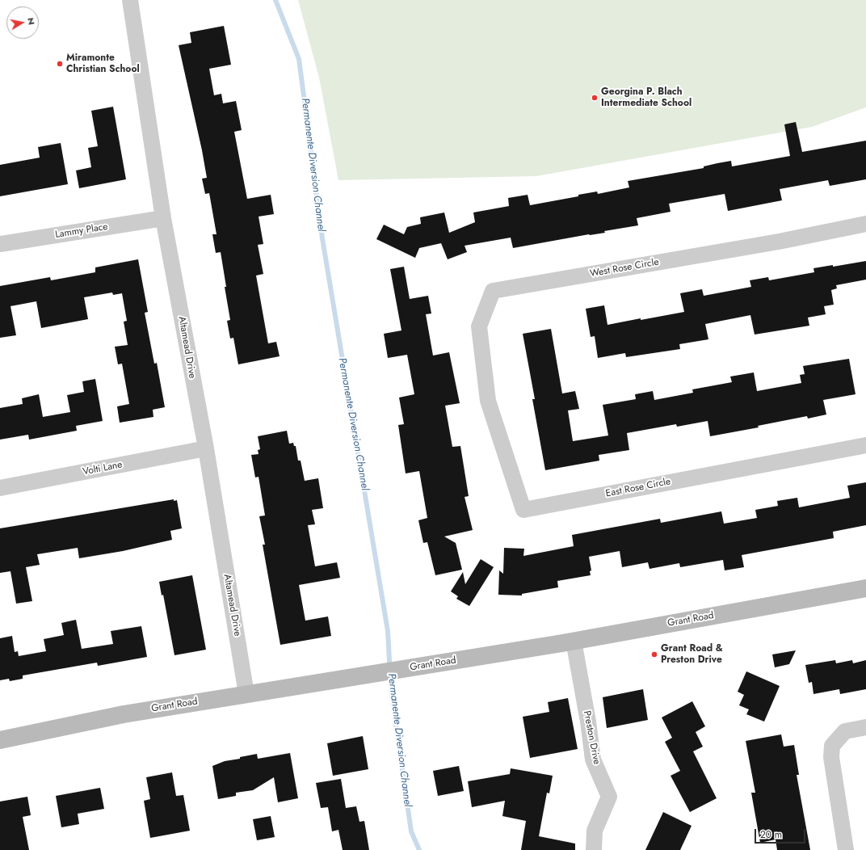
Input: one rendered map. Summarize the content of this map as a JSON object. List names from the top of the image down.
{
  "streets": {
    "main road": ["Grant Road"],
    "street": [
      "Lammy Place",
      "West Rose Circle",
      "Altamead Drive",
      "Volti Lane",
      "East Rose Circle",
      "Preston Drive"
    ]
  },
  "crossings": [
    ["Lammy Place", "Altamead Drive"],
    ["West Rose Circle", "East Rose Circle"],
    ["Altamead Drive", "Volti Lane"],
    ["Altamead Drive", "Grant Road"],
    ["Grant Road", "Preston Drive"]
  ],
  "water": ["Permanente Diversion Channel"],
  "places": ["Miramonte Christian School", "Georgina P. Blach Intermediate School", "Grant Road & Preston Drive"],
  "scale_bar": "20 m",
  "north": "right"
}
